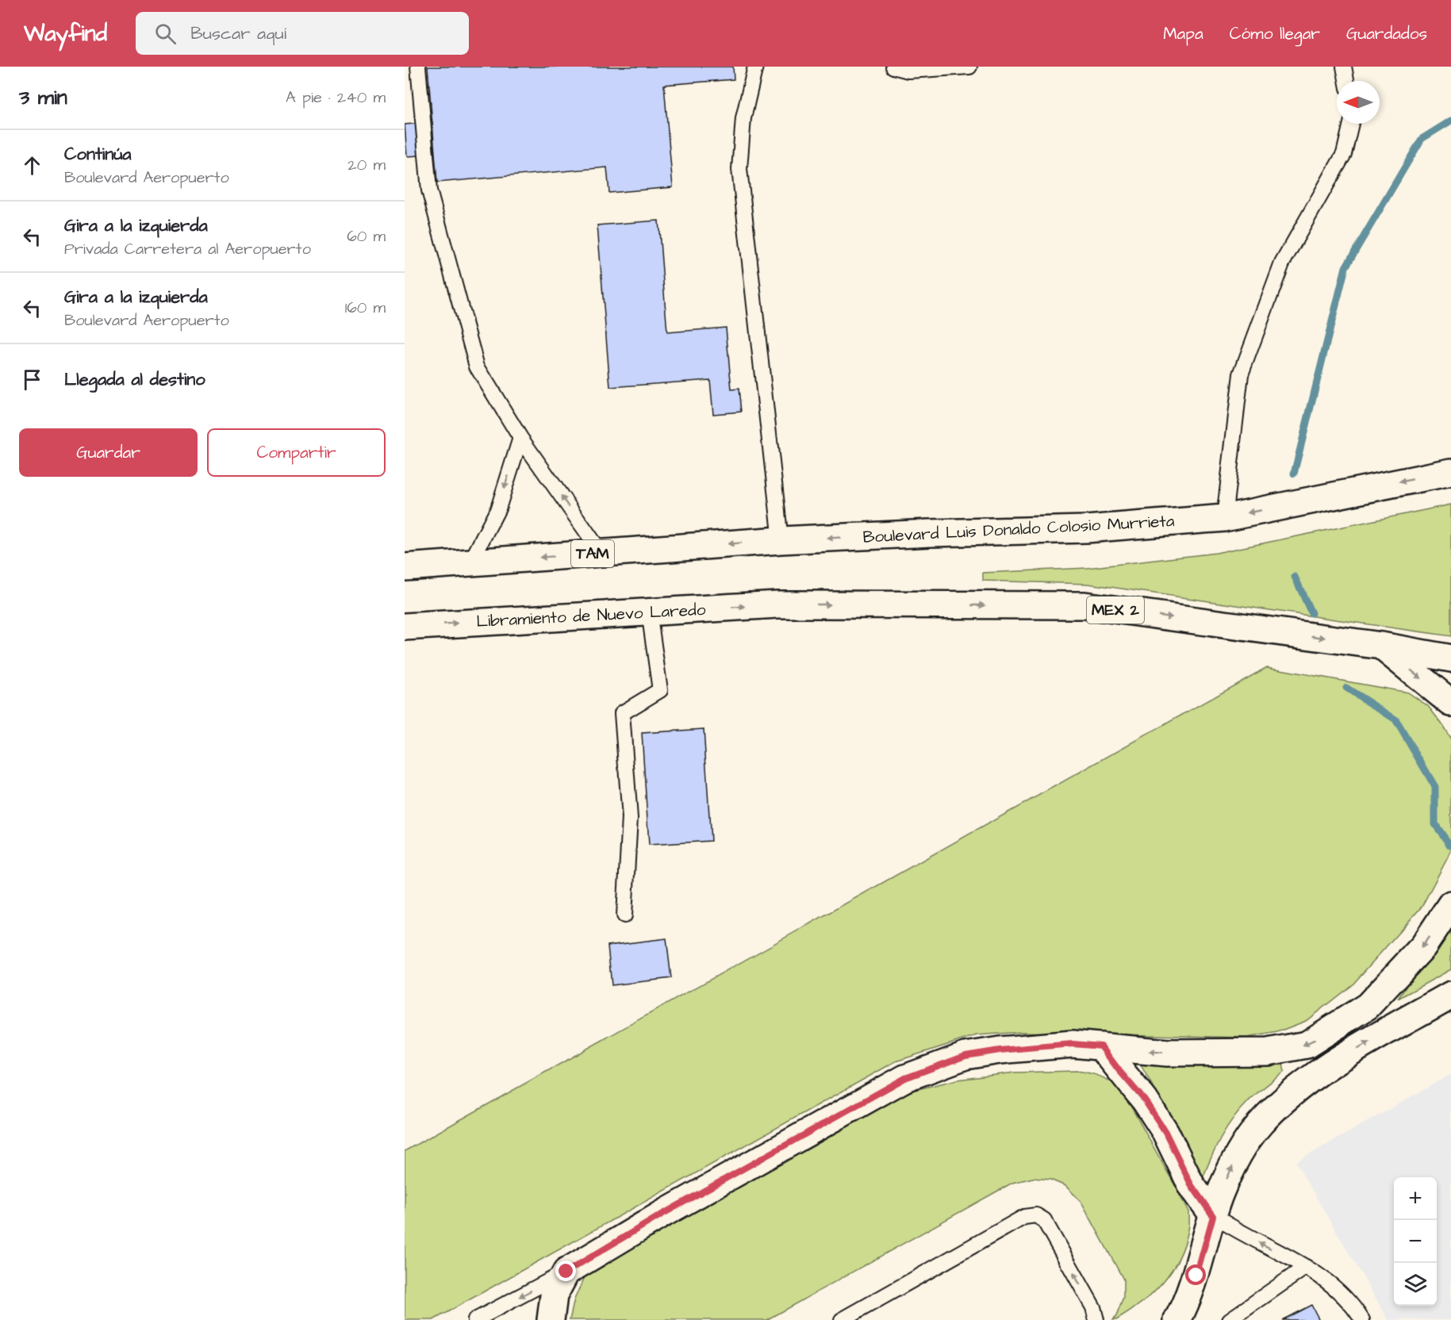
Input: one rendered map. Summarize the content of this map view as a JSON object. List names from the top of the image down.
{
  "streets": {
    "main road": [
      "Boulevard Luis Donaldo Colosio Murrieta",
      "TAM",
      "MEX 2",
      "Libramiento de Nuevo Laredo"
    ]
  },
  "crossings": [
    ["Boulevard Luis Donaldo Colosio Murrieta", "TAM"],
    ["MEX 2", "Libramiento de Nuevo Laredo"]
  ],
  "one_way": ["Boulevard Luis Donaldo Colosio Murrieta"],
  "north": "left",
  "page": {
    "header": "Wayfind",
    "search": "Buscar aquí",
    "nav": ["Mapa", "Cómo llegar", "Guardados"],
    "heading": ["3 min", "A pie · 240 m"],
    "list": [
      ["Continúa", "Boulevard Aeropuerto", "20 m"],
      ["Gira a la izquierda", "Privada Carretera al Aeropuerto", "60 m"],
      ["Gira a la izquierda", "Boulevard Aeropuerto", "160 m"],
      "Llegada al destino"
    ],
    "buttons": ["Guardar", "Compartir"],
    "map_buttons": ["+", "−"]
  }
}
